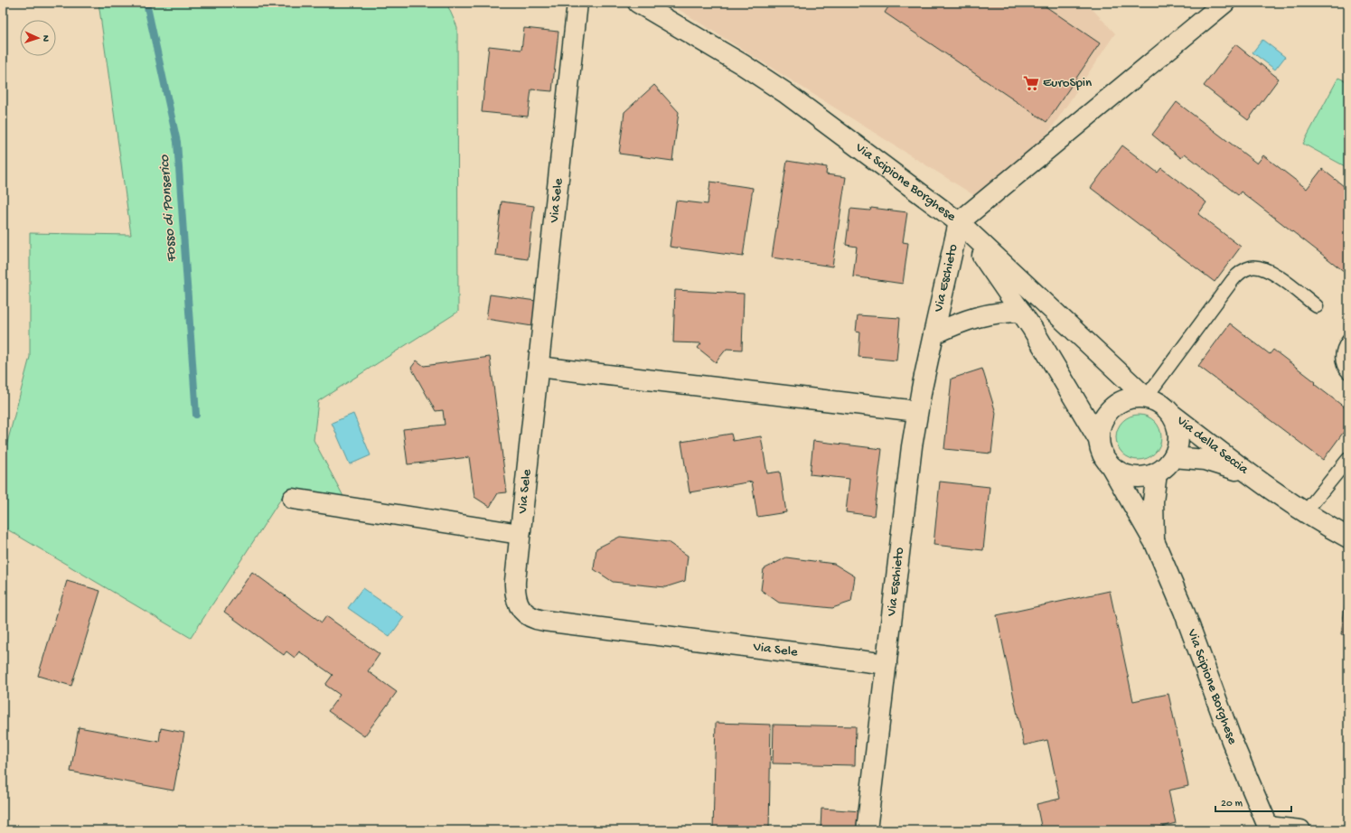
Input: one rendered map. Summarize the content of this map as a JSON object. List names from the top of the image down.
{
  "streets": {
    "street": [
      "Via Scipione Borghese",
      "Via Sele",
      "Via Eschieto",
      "Via della Seccia"
    ]
  },
  "crossings": [
    ["Via Scipione Borghese", "Via Eschieto"],
    ["Via Scipione Borghese", "Via della Seccia"],
    ["Via Sele", "Via Eschieto"]
  ],
  "water": ["Fosso di Ponserico"],
  "places": {
    "supermarket": ["EuroSpin"]
  },
  "scale_bar": "20 m",
  "north": "right"
}
